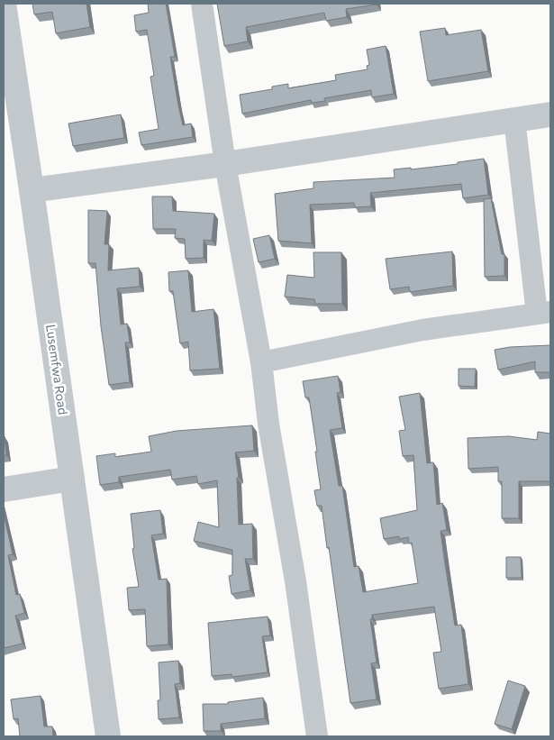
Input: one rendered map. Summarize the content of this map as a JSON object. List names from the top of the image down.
{
  "streets": {
    "street": ["Lusemfwa Road"]
  }
}
